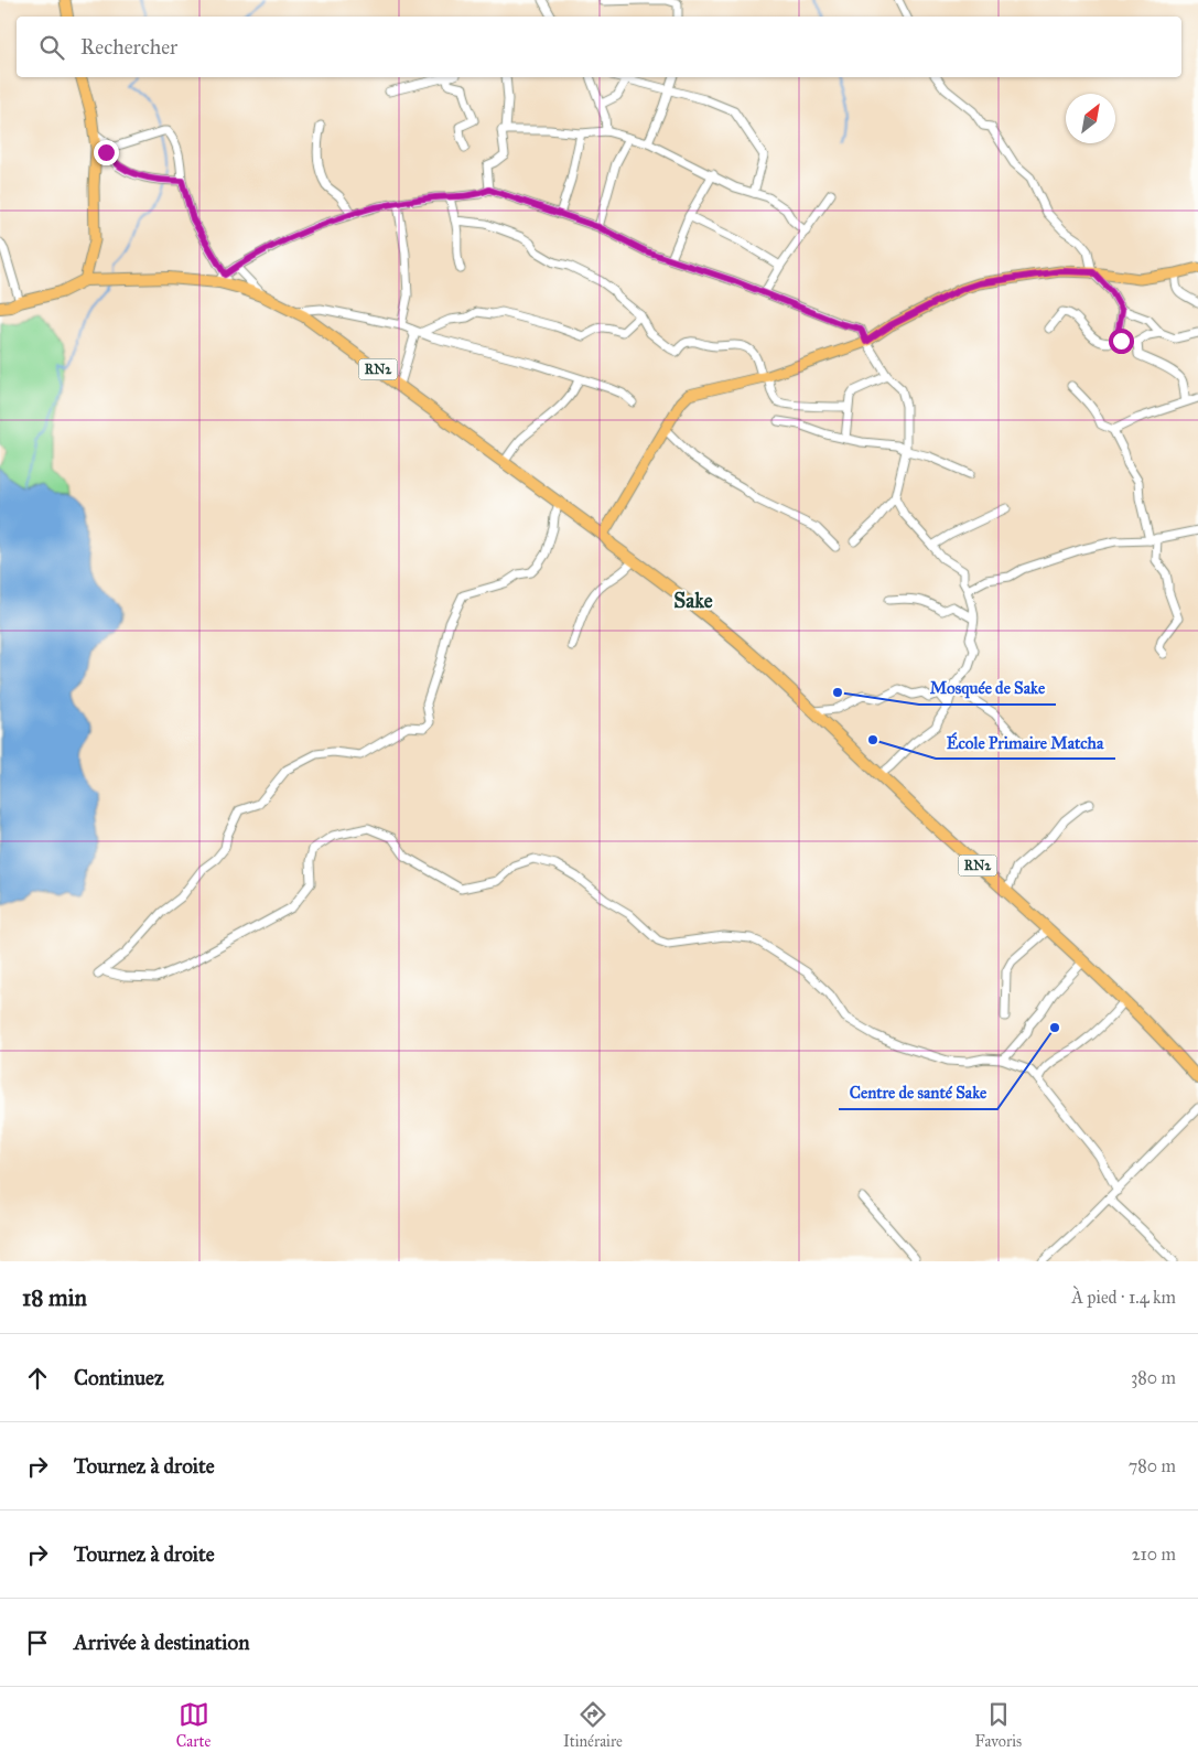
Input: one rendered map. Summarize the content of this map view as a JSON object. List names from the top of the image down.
{
  "streets": {
    "highway": ["RN2"]
  },
  "districts": ["Sake"],
  "places": ["Mosquée de Sake", "École Primaire Matcha", "Centre de santé Sake"],
  "north": "top right",
  "page": {
    "search": "Rechercher",
    "heading": ["18 min", "À pied · 1.4 km"],
    "list": [
      ["Continuez", "380 m"],
      ["Tournez à droite", "780 m"],
      ["Tournez à droite", "210 m"],
      "Arrivée à destination"
    ],
    "nav": ["Carte", "Itinéraire", "Favoris"]
  }
}
